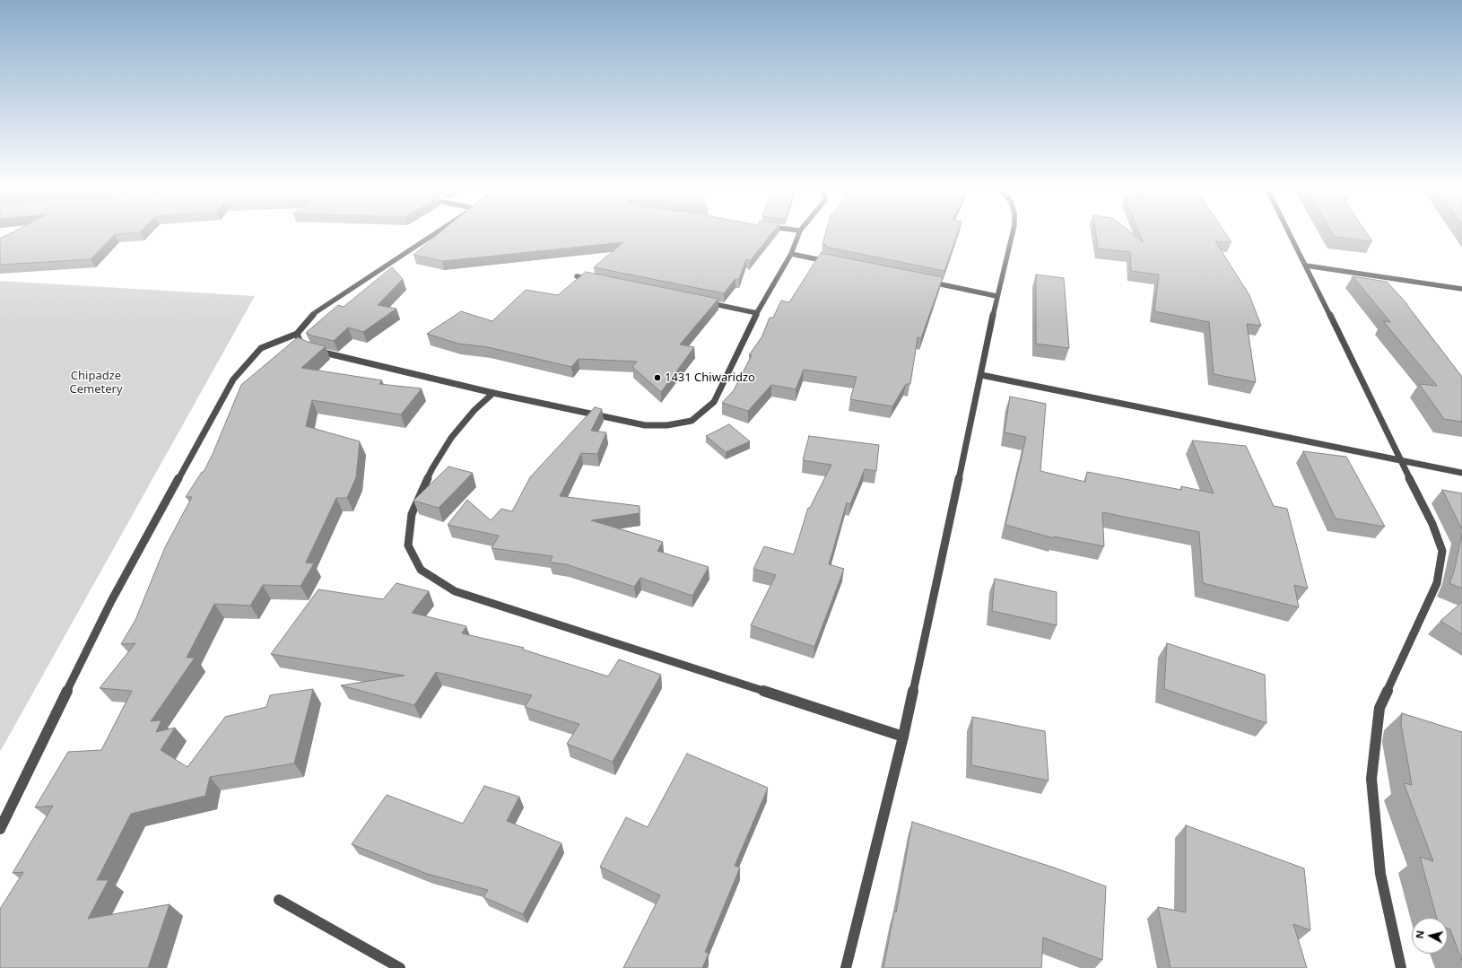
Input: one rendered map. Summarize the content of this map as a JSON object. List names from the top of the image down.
{
  "parks": ["Chipadze Cemetery"],
  "places": ["1431 Chiwaridzo"],
  "north": "left"
}
